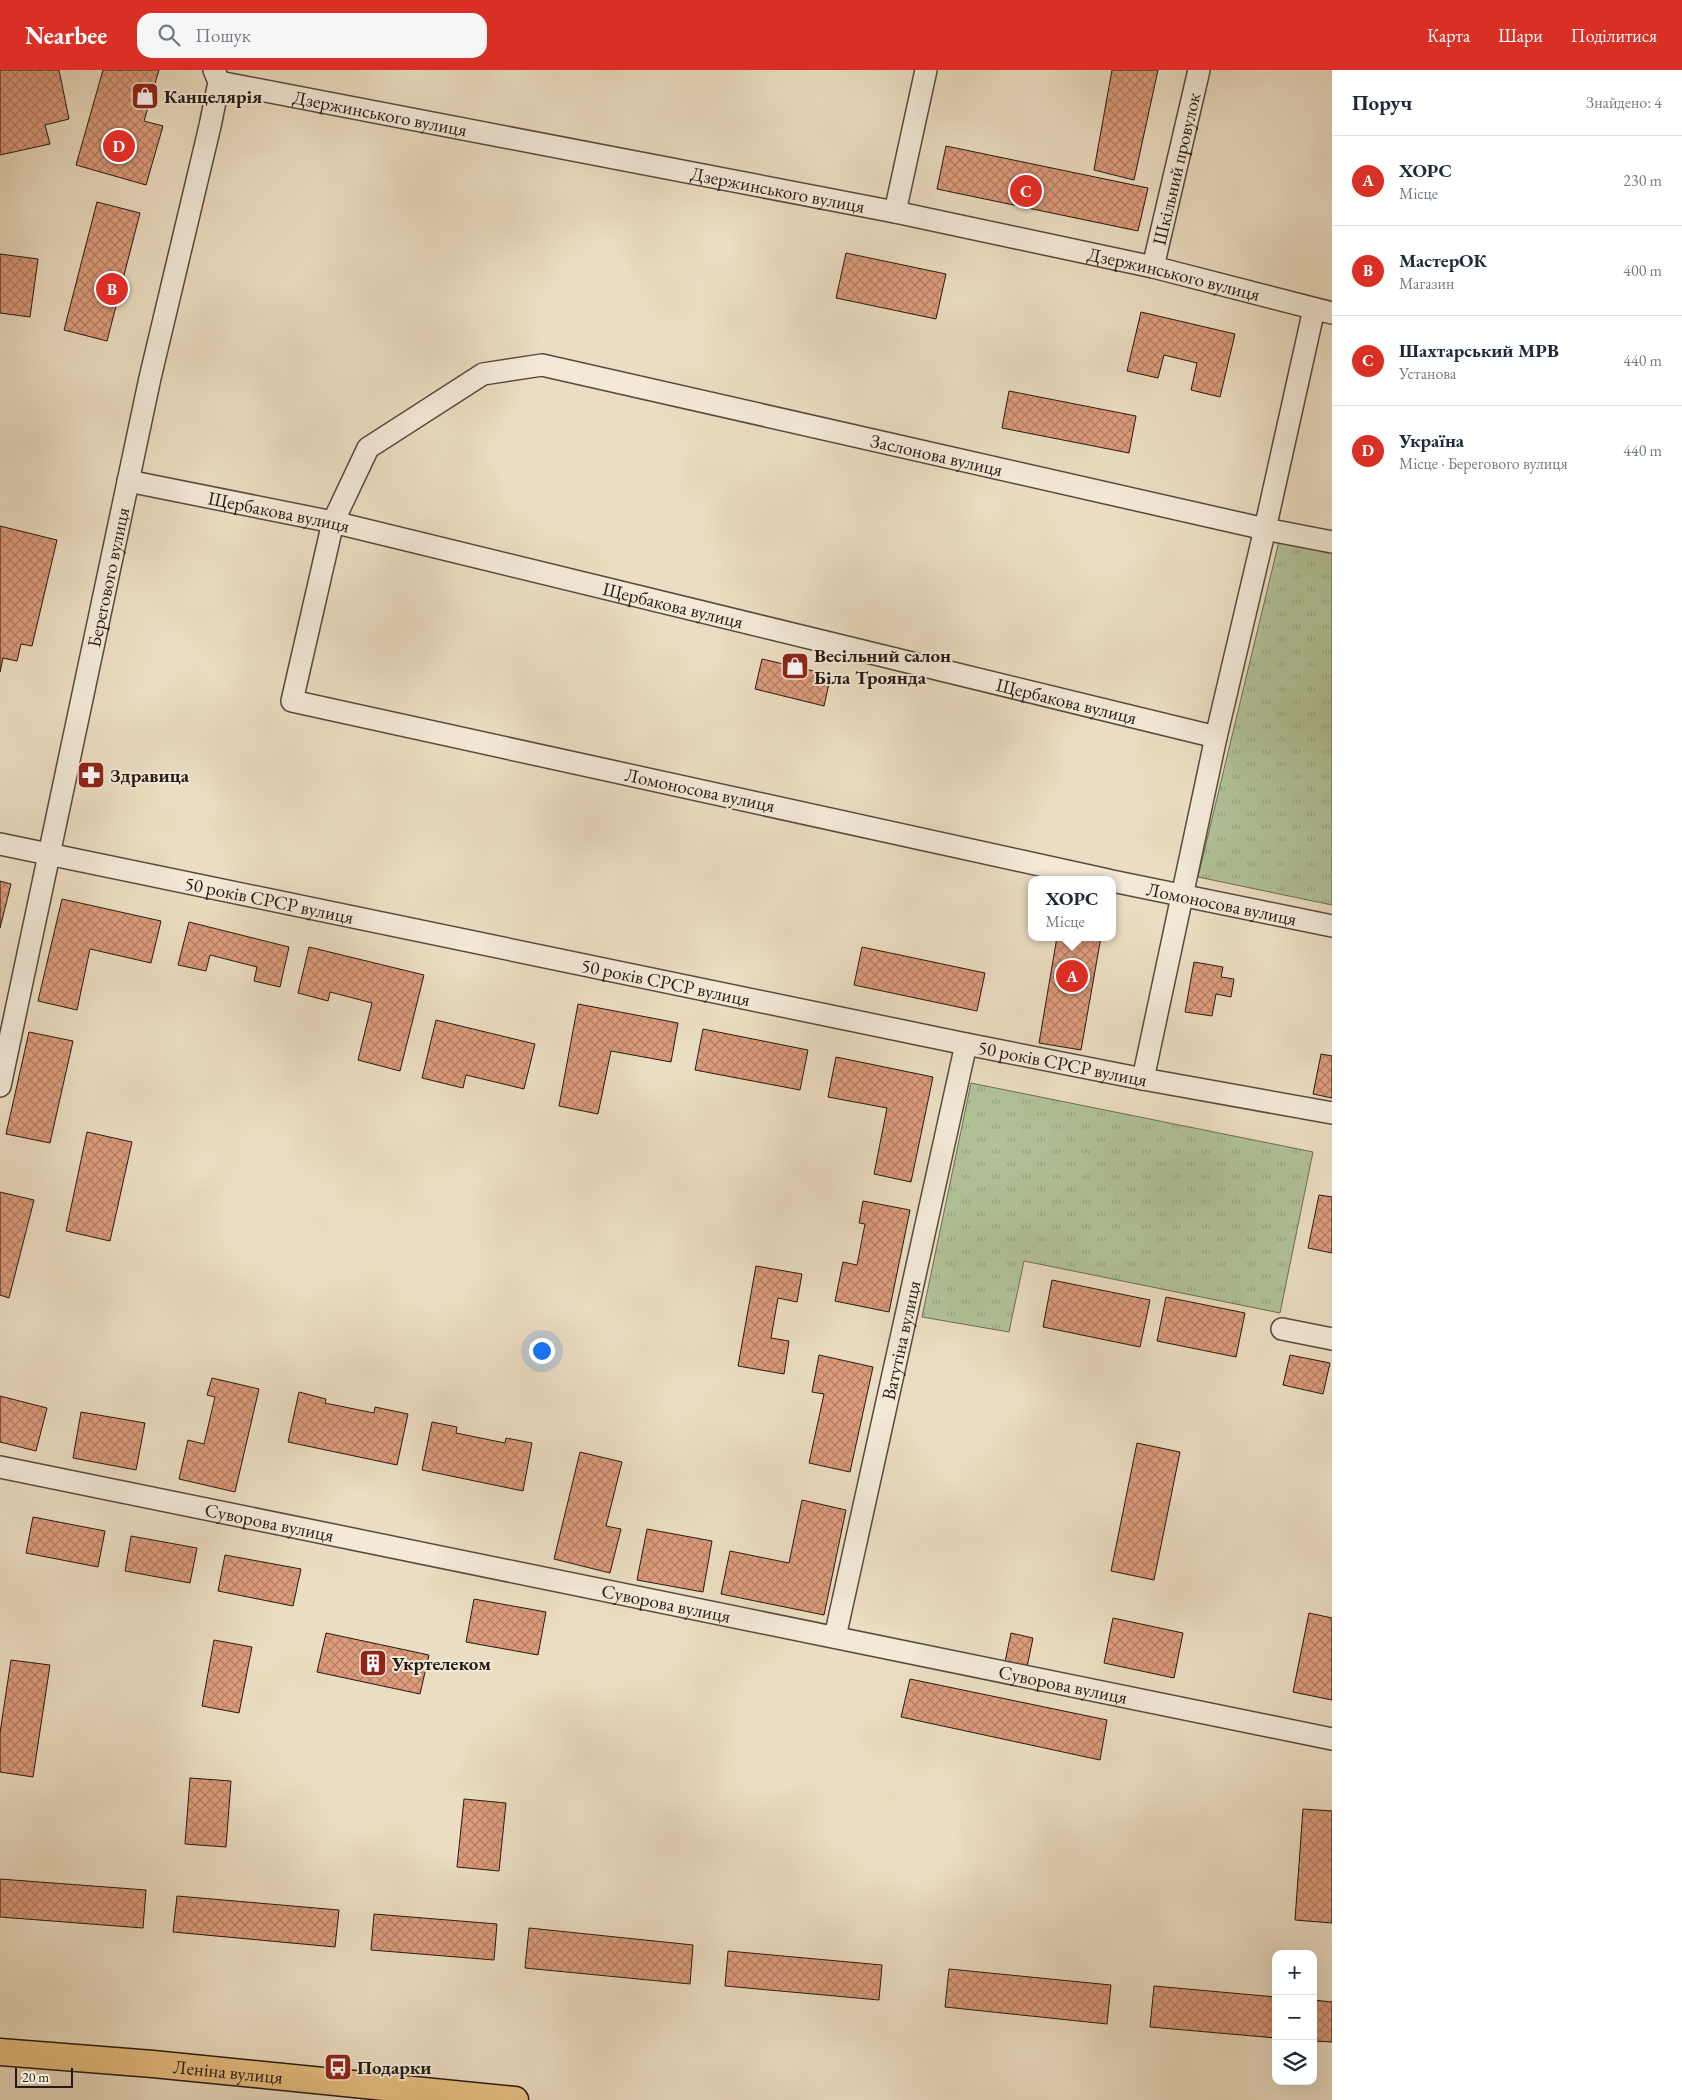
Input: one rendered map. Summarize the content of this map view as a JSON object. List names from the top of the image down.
{
  "streets": {
    "main road": ["Леніна вулиця"],
    "street": [
      "Дзержинського вулиця",
      "Шкільний провулок",
      "Заслонова вулиця",
      "Щербакова вулиця",
      "Берегового вулиця",
      "Ломоносова вулиця",
      "50 років СРСР вулиця",
      "Ватутіна вулиця",
      "Суворова вулиця"
    ]
  },
  "crossings": [
    ["Дзержинського вулиця", "Шкільний провулок"],
    ["Дзержинського вулиця", "Берегового вулиця"],
    ["Заслонова вулиця", "Щербакова вулиця"],
    ["Заслонова вулиця", "Ломоносова вулиця"],
    ["Щербакова вулиця", "Берегового вулиця"],
    ["Щербакова вулиця", "Ломоносова вулиця"],
    ["Берегового вулиця", "50 років СРСР вулиця"],
    ["50 років СРСР вулиця", "Ватутіна вулиця"],
    ["Ватутіна вулиця", "Суворова вулиця"]
  ],
  "places": {
    "shop": ["Канцелярія", "Весільний салон Біла Троянда"],
    "pharmacy": ["Здравица"],
    "building": ["Укртелеком"],
    "bus stop": ["Подарки"]
  },
  "scale_bar": "20 m",
  "page": {
    "header": "Nearbee",
    "search": "Пошук",
    "nav": ["Карта", "Шари", "Поділитися"],
    "heading": ["Поруч", "Знайдено: 4"],
    "pins": [
      "D",
      "C",
      "B",
      "A"
    ],
    "list": [
      {
        "mark": "A",
        "name": "ХОРС",
        "note": "Місце",
        "value": "230 m"
      },
      {
        "mark": "B",
        "name": "МастерОК",
        "note": "Магазин",
        "value": "400 m"
      },
      {
        "mark": "C",
        "name": "Шахтарський МРВ",
        "note": "Установа",
        "value": "440 m"
      },
      {
        "mark": "D",
        "name": "Україна",
        "note": "Місце · Берегового вулиця",
        "value": "440 m"
      }
    ],
    "popup": ["ХОРС", "Місце"],
    "map_buttons": ["+", "−"],
    "scale": "20 m"
  }
}
